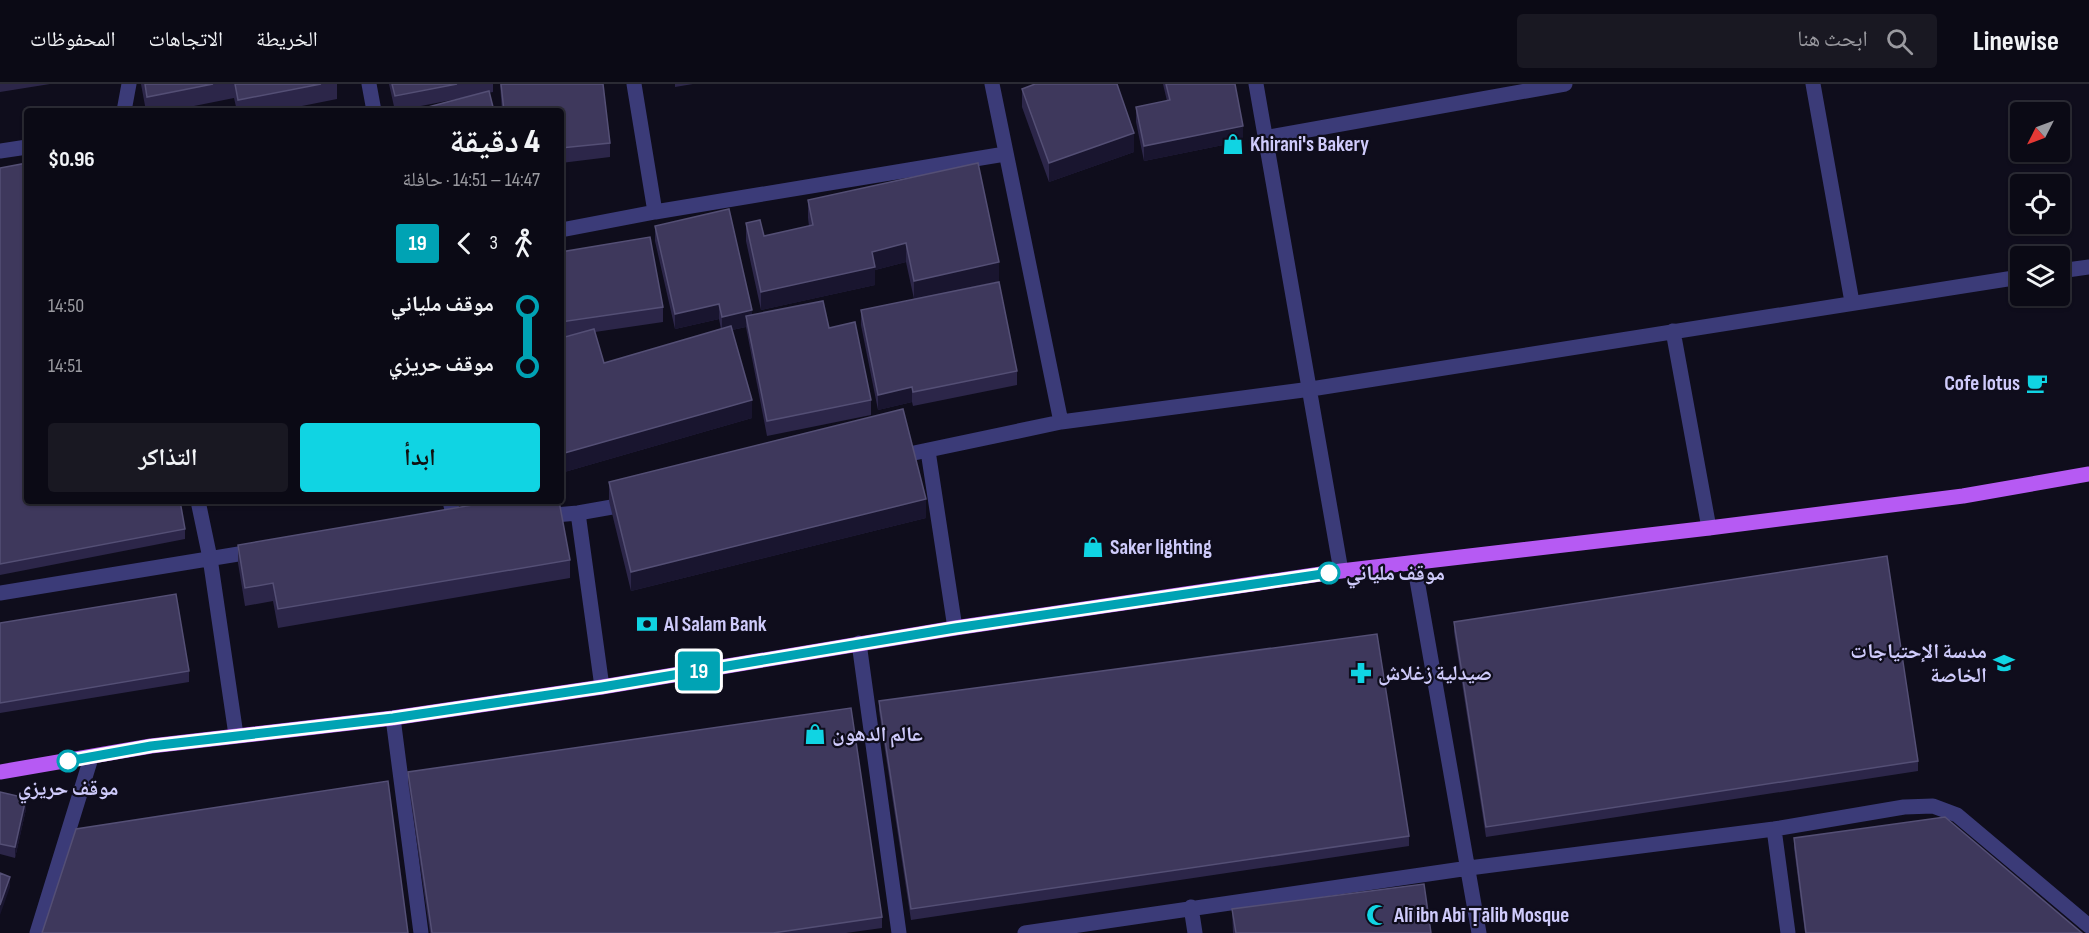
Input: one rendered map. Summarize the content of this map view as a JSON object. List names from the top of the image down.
{
  "places": {
    "shop": ["Khirani's Bakery", "Saker lighting", "عالم الدهون"],
    "cafe": ["Cofe lotus"],
    "other": ["موقف ملياني", "موقف حريزي"],
    "bank": ["Al Salam Bank"],
    "school or university": ["مدسة الإحتياجات الخاصة"],
    "pharmacy": ["صيدلية زغلاش"],
    "mosque": ["Alī ibn Abī Ṭālib Mosque"]
  },
  "lines": ["bus line 19"],
  "north": "bottom left",
  "page": {
    "header": "Linewise",
    "search": "ابحث هنا",
    "nav": ["الخريطة", "الاتجاهات", "المحفوظات"],
    "on_map": "19",
    "heading": ["4 دقيقة", "14:47 – 14:51 · حافلة", "$0.96"],
    "legs": ["3", "19"],
    "list": [
      {
        "name": "موقف ملياني",
        "value": "14:50"
      },
      {
        "name": "موقف حريزي",
        "value": "14:51"
      }
    ],
    "buttons": ["ابدأ", "التذاكر"]
  }
}
